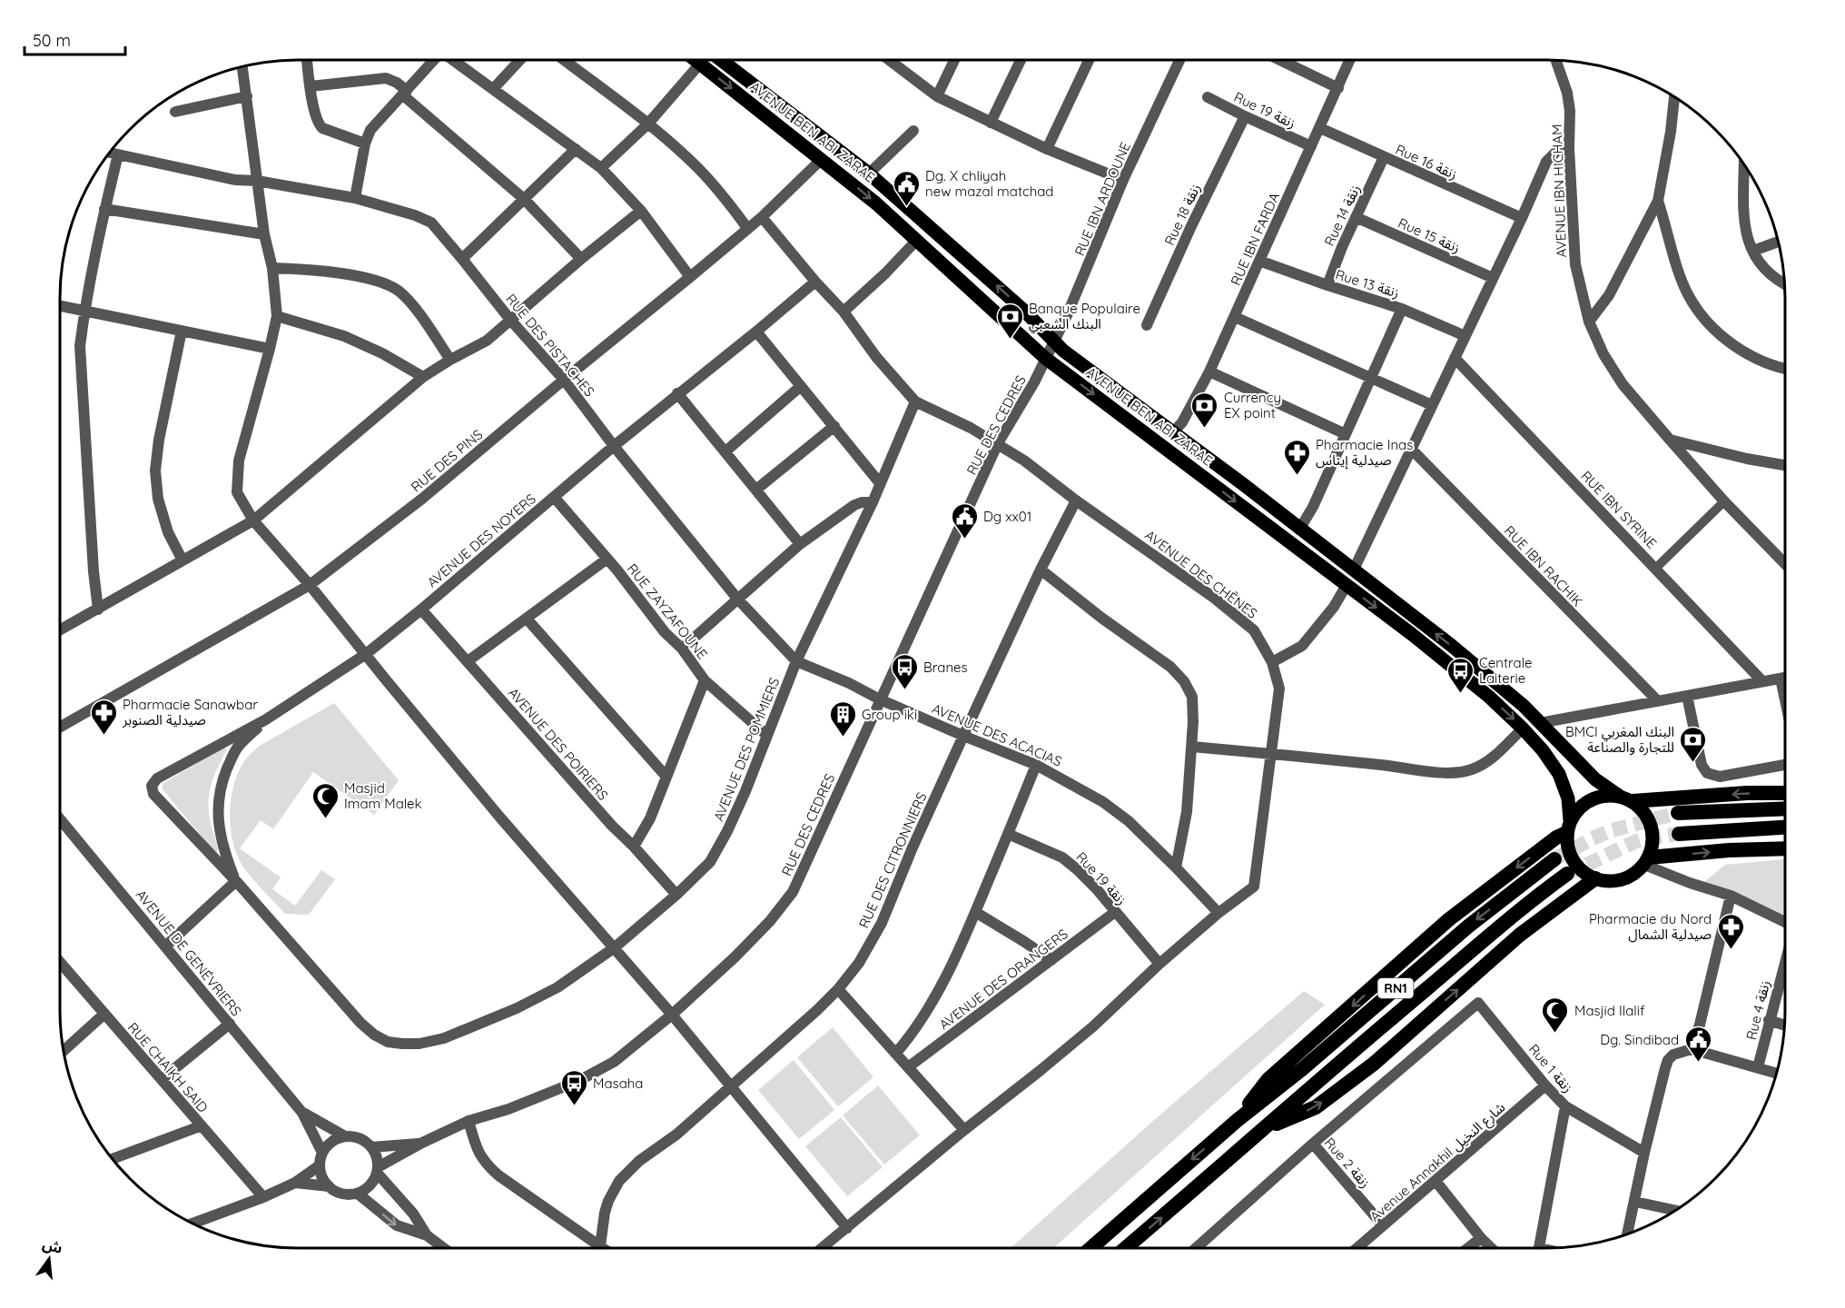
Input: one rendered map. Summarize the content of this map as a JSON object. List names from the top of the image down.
{
  "streets": {
    "highway": ["RN1"],
    "main road": ["AVENUE BEN ABI ZARAE"],
    "street": [
      "Rue 19 زنقة",
      "Rue 16 زنقة",
      "AVENUE IBN HICHAM",
      "RUE IBN ARDOUNE",
      "Rue 18 زنقة",
      "Rue 14 زنقة",
      "Rue 15 زنقة",
      "RUE IBN FARDA",
      "Rue 13 زنقة",
      "RUE DES PISTACHES",
      "RUE DES CEDRES",
      "RUE DES PINS",
      "RUE IBN SYRINE",
      "AVENUE DES NOYERS",
      "RUE IBN RACHIK",
      "AVENUE DES CHÊNES",
      "RUE ZAYZAFOUNE",
      "AVENUE DES ACACIAS",
      "AVENUE DES POIRIERS",
      "AVENUE DES POMMIERS",
      "RUE DES CITRONNIERS",
      "AVENUE DE GENÉVRIERS",
      "AVENUE DES ORANGERS",
      "Rue 4 زنقة",
      "RUE CHAIKH SAID",
      "Rue 1 زنقة",
      "Avenue Annakhil شارع النخيل",
      "Rue 2 زنقة"
    ]
  },
  "crossings": [
    ["Rue 19 زنقة", "Rue 18 زنقة"],
    ["Rue 19 زنقة", "RUE IBN FARDA"],
    ["Rue 19 زنقة", "AVENUE DES ORANGERS"],
    ["AVENUE BEN ABI ZARAE", "RUE IBN ARDOUNE"],
    ["AVENUE BEN ABI ZARAE", "RUE IBN FARDA"],
    ["AVENUE BEN ABI ZARAE", "RUE DES CEDRES"],
    ["AVENUE BEN ABI ZARAE", "RUE DES PINS"],
    ["Rue 16 زنقة", "Rue 14 زنقة"],
    ["Rue 16 زنقة", "RUE IBN FARDA"],
    ["RUE IBN ARDOUNE", "RUE DES CEDRES"],
    ["Rue 14 زنقة", "Rue 15 زنقة"],
    ["Rue 14 زنقة", "Rue 13 زنقة"],
    ["RUE IBN FARDA", "Rue 13 زنقة"],
    ["RUE DES PISTACHES", "RUE DES CEDRES"],
    ["RUE DES PISTACHES", "RUE DES PINS"],
    ["RUE DES PISTACHES", "AVENUE DES NOYERS"],
    ["RUE DES PISTACHES", "AVENUE DES ACACIAS"],
    ["RUE DES PISTACHES", "AVENUE DES POMMIERS"],
    ["RUE DES CEDRES", "AVENUE DES CHÊNES"],
    ["RUE DES CEDRES", "AVENUE DES ACACIAS"],
    ["RUE DES CEDRES", "AVENUE DE GENÉVRIERS"],
    ["AVENUE DES NOYERS", "RUE ZAYZAFOUNE"],
    ["AVENUE DES NOYERS", "AVENUE DES POIRIERS"],
    ["AVENUE DES NOYERS", "AVENUE DES POMMIERS"],
    ["AVENUE DES CHÊNES", "AVENUE DES ACACIAS"],
    ["AVENUE DES CHÊNES", "AVENUE DES POMMIERS"],
    ["AVENUE DES CHÊNES", "RUE DES CITRONNIERS"],
    ["RUE ZAYZAFOUNE", "AVENUE DES POMMIERS"],
    ["AVENUE DES ACACIAS", "RUE DES CITRONNIERS"],
    ["AVENUE DES POIRIERS", "AVENUE DES POMMIERS"],
    ["Rue 1 زنقة", "Avenue Annakhil شارع النخيل"],
    ["Rue 1 زنقة", "Rue 2 زنقة"],
    ["Avenue Annakhil شارع النخيل", "Rue 2 زنقة"]
  ],
  "places": {
    "public building": ["Dg. X chliyah new mazal matchad", "Dg xx01", "Dg. Sindibad"],
    "bank": ["Banque Populaire البنك الشعبي", "Currency EX point", "BMCI البنك المغربي للتجارة والصناعة"],
    "pharmacy": ["Pharmacie Inas صيدلية إيناس", "Pharmacie Sanawbar صيدلية الصنوبر", "Pharmacie du Nord صيدلية الشمال"],
    "bus stop": ["Branes", "Centrale Laiterie", "Masaha"],
    "building": ["Group iki"],
    "mosque": ["Masjid Imam Malek", "Masjid Ilalif"]
  },
  "scale_bar": "50 m",
  "north": "top"
}
